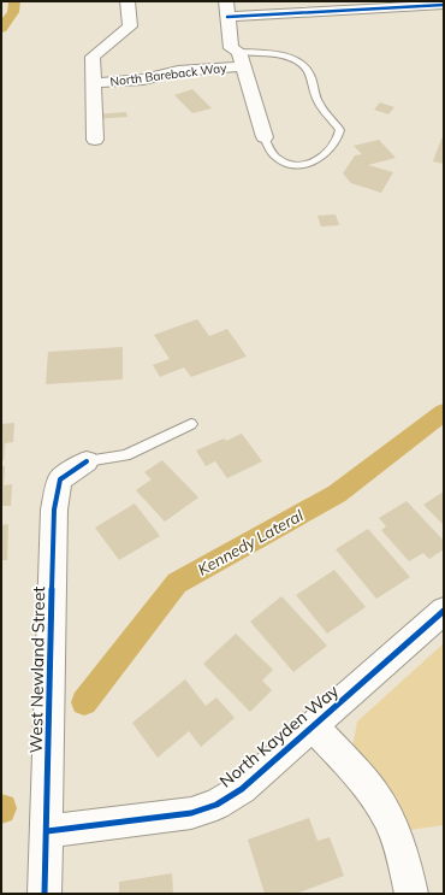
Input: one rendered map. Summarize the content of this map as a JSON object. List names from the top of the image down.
{
  "streets": {
    "street": ["North Bareback Way", "West Newland Street", "North Kayden Way"]
  },
  "crossings": [
    ["West Newland Street", "North Kayden Way"]
  ],
  "water": ["Kennedy Lateral"]
}
